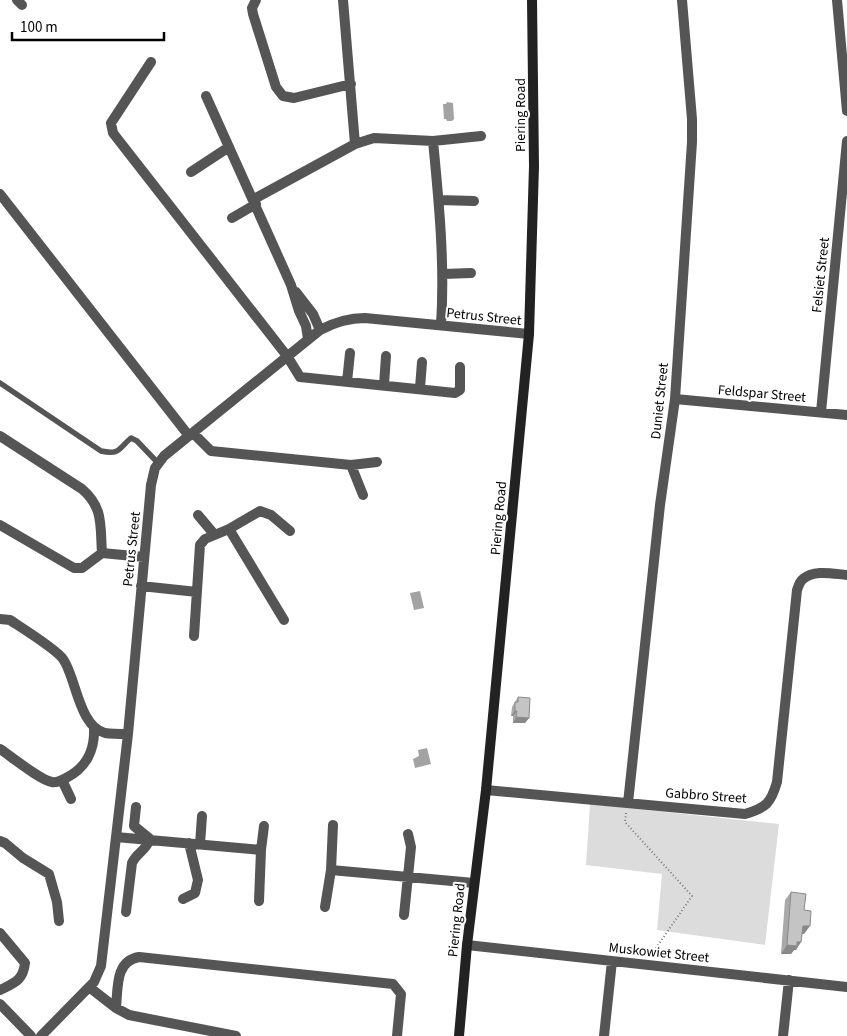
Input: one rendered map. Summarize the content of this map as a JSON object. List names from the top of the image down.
{
  "streets": {
    "street": [
      "Piering Road",
      "Felsiet Street",
      "Petrus Street",
      "Feldspar Street",
      "Duniet Street",
      "Gabbro Street",
      "Muskowiet Street"
    ]
  },
  "crossings": [
    ["Piering Road", "Petrus Street"],
    ["Piering Road", "Gabbro Street"],
    ["Piering Road", "Muskowiet Street"],
    ["Felsiet Street", "Feldspar Street"],
    ["Feldspar Street", "Duniet Street"],
    ["Duniet Street", "Gabbro Street"]
  ],
  "scale_bar": "100 m"
}
